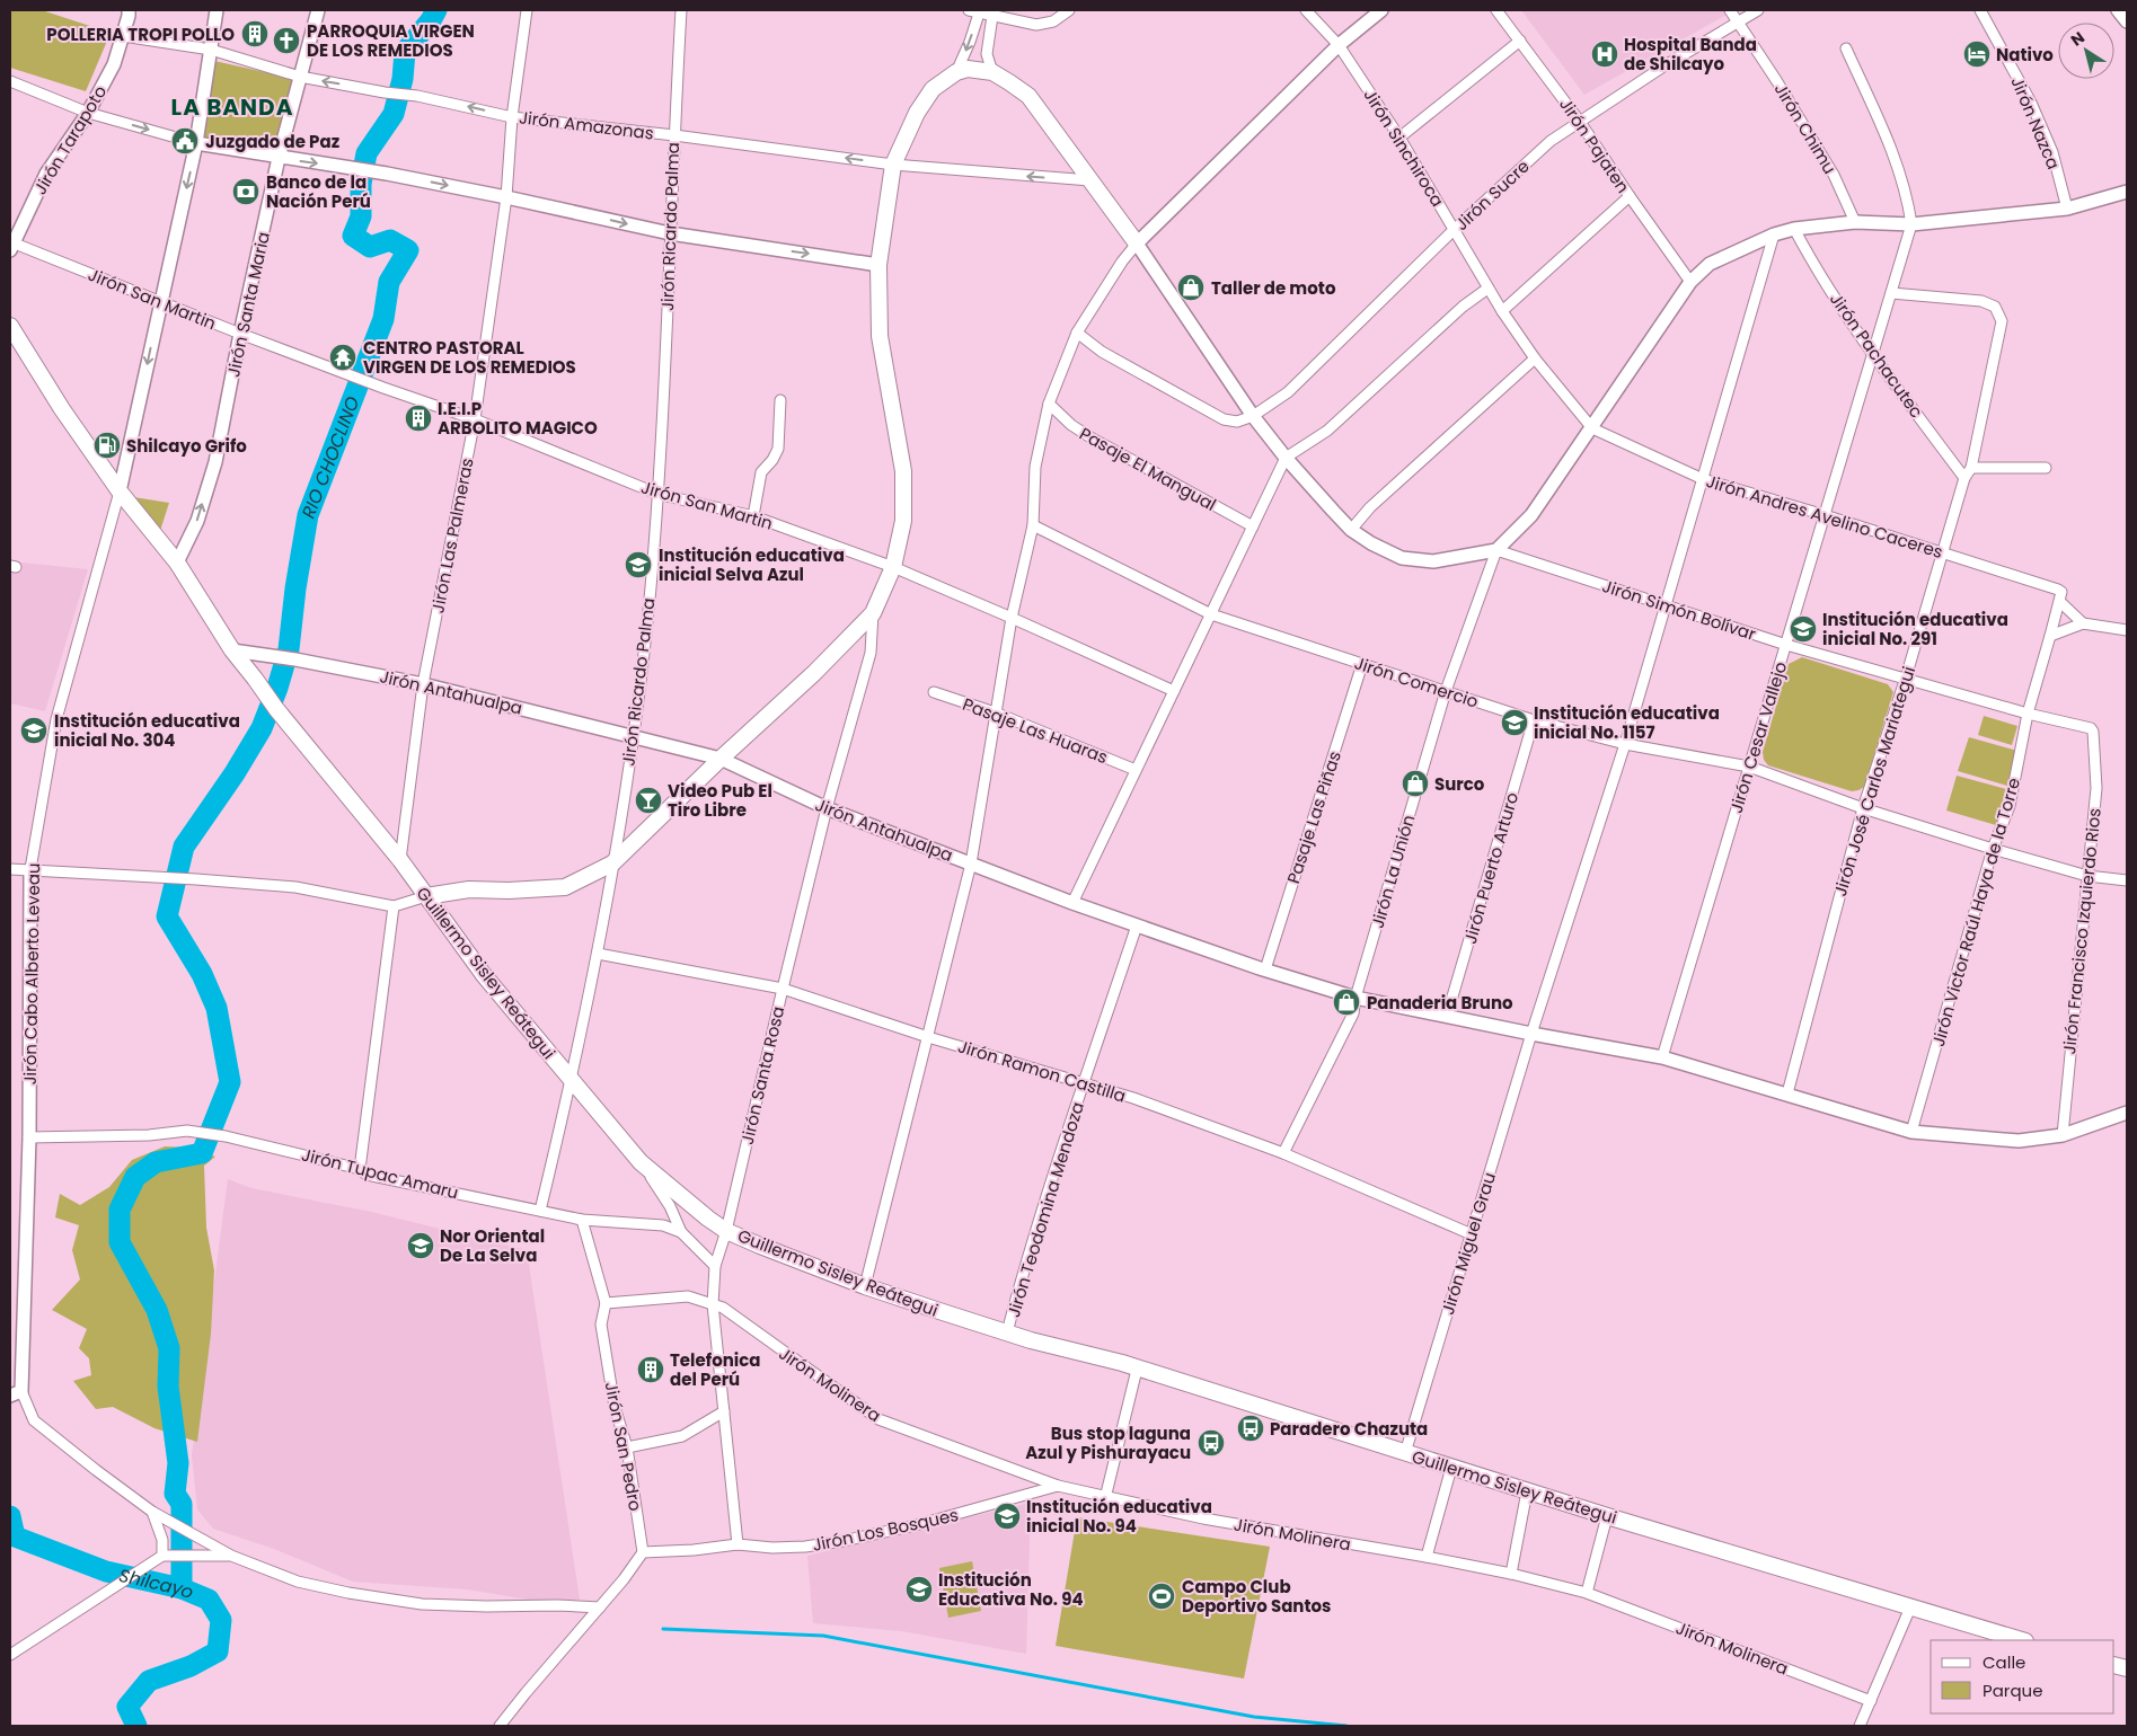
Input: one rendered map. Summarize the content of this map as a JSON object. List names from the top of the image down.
{
  "streets": {
    "main road": ["Guillermo Sisley Reátegui"],
    "street": [
      "Jirón Nazca",
      "Jirón Amazonas",
      "Jirón Chimu",
      "Jirón Tarapoto",
      "Jirón Pajaten",
      "Jirón Sinchiroca",
      "Jirón Sucre",
      "Jirón Ricardo Palma",
      "Jirón San Martin",
      "Jirón Santa Maria",
      "Jirón Pachacutec",
      "Pasaje El Mangual",
      "Jirón Andres Avelino Caceres",
      "Jirón Las Palmeras",
      "Jirón Simón Bolívar",
      "Jirón Comercio",
      "Jirón Antahualpa",
      "Pasaje Las Huaras",
      "Jirón Cesar Vallejo",
      "Jirón José Carlos Mariategui",
      "Pasaje Las Piñas",
      "Jirón Puerto Arturo",
      "Jirón La Unión",
      "Jirón Victor Raúl Haya de la Torre",
      "Jirón Francisco Izquierdo Rios",
      "Jirón Cabo Alberto Leveau",
      "Jirón Ramon Castilla",
      "Jirón Santa Rosa",
      "Jirón Tupac Amaru",
      "Jirón Teodomina Mendoza",
      "Jirón Miguel Grau",
      "Jirón Molinera",
      "Jirón San Pedro",
      "Jirón Los Bosques"
    ]
  },
  "crossings": [
    ["Jirón Amazonas", "Jirón Tarapoto"],
    ["Jirón Amazonas", "Jirón Ricardo Palma"],
    ["Jirón Amazonas", "Jirón Santa Maria"],
    ["Jirón Amazonas", "Jirón Las Palmeras"],
    ["Jirón Amazonas", "Jirón Cabo Alberto Leveau"],
    ["Jirón Chimu", "Jirón Sucre"],
    ["Jirón Tarapoto", "Jirón San Martin"],
    ["Jirón Pajaten", "Jirón Sucre"],
    ["Jirón Sinchiroca", "Jirón Sucre"],
    ["Jirón Sinchiroca", "Jirón Andres Avelino Caceres"],
    ["Jirón Ricardo Palma", "Jirón San Martin"],
    ["Jirón Ricardo Palma", "Jirón Antahualpa"],
    ["Jirón Ricardo Palma", "Guillermo Sisley Reátegui"],
    ["Jirón Ricardo Palma", "Jirón Ramon Castilla"],
    ["Jirón Ricardo Palma", "Jirón Tupac Amaru"],
    ["Jirón San Martin", "Jirón Santa Maria"],
    ["Jirón San Martin", "Jirón Las Palmeras"],
    ["Jirón San Martin", "Jirón Cabo Alberto Leveau"],
    ["Jirón Santa Maria", "Guillermo Sisley Reátegui"],
    ["Jirón Pachacutec", "Jirón Cesar Vallejo"],
    ["Jirón Pachacutec", "Jirón José Carlos Mariategui"],
    ["Jirón Andres Avelino Caceres", "Jirón Cesar Vallejo"],
    ["Jirón Andres Avelino Caceres", "Jirón José Carlos Mariategui"],
    ["Jirón Andres Avelino Caceres", "Jirón Victor Raúl Haya de la Torre"],
    ["Jirón Andres Avelino Caceres", "Jirón Miguel Grau"],
    ["Jirón Las Palmeras", "Jirón Antahualpa"],
    ["Jirón Las Palmeras", "Guillermo Sisley Reátegui"],
    ["Jirón Simón Bolívar", "Jirón Cesar Vallejo"],
    ["Jirón Simón Bolívar", "Jirón José Carlos Mariategui"],
    ["Jirón Simón Bolívar", "Jirón La Unión"],
    ["Jirón Simón Bolívar", "Jirón Victor Raúl Haya de la Torre"],
    ["Jirón Simón Bolívar", "Jirón Francisco Izquierdo Rios"],
    ["Jirón Simón Bolívar", "Jirón Miguel Grau"],
    ["Jirón Comercio", "Jirón Cesar Vallejo"],
    ["Jirón Comercio", "Jirón José Carlos Mariategui"],
    ["Jirón Comercio", "Pasaje Las Piñas"],
    ["Jirón Comercio", "Jirón Puerto Arturo"],
    ["Jirón Comercio", "Jirón La Unión"],
    ["Jirón Comercio", "Jirón Victor Raúl Haya de la Torre"],
    ["Jirón Comercio", "Jirón Francisco Izquierdo Rios"],
    ["Jirón Comercio", "Jirón Miguel Grau"],
    ["Jirón Antahualpa", "Jirón Cesar Vallejo"],
    ["Jirón Antahualpa", "Jirón José Carlos Mariategui"],
    ["Jirón Antahualpa", "Pasaje Las Piñas"],
    ["Jirón Antahualpa", "Jirón Puerto Arturo"],
    ["Jirón Antahualpa", "Jirón La Unión"],
    ["Jirón Antahualpa", "Jirón Victor Raúl Haya de la Torre"],
    ["Jirón Antahualpa", "Jirón Francisco Izquierdo Rios"],
    ["Jirón Antahualpa", "Guillermo Sisley Reátegui"],
    ["Jirón Antahualpa", "Jirón Santa Rosa"],
    ["Jirón Antahualpa", "Jirón Teodomina Mendoza"],
    ["Jirón Antahualpa", "Jirón Miguel Grau"],
    ["Jirón Cesar Vallejo", "Jirón José Carlos Mariategui"],
    ["Jirón La Unión", "Jirón Ramon Castilla"],
    ["Guillermo Sisley Reátegui", "Jirón Cabo Alberto Leveau"],
    ["Guillermo Sisley Reátegui", "Jirón Santa Rosa"],
    ["Guillermo Sisley Reátegui", "Jirón Teodomina Mendoza"],
    ["Guillermo Sisley Reátegui", "Jirón Miguel Grau"],
    ["Jirón Cabo Alberto Leveau", "Jirón Tupac Amaru"],
    ["Jirón Ramon Castilla", "Jirón Santa Rosa"],
    ["Jirón Ramon Castilla", "Jirón Teodomina Mendoza"],
    ["Jirón Ramon Castilla", "Jirón Miguel Grau"],
    ["Jirón Santa Rosa", "Jirón Tupac Amaru"],
    ["Jirón Santa Rosa", "Jirón Molinera"],
    ["Jirón Santa Rosa", "Jirón Los Bosques"],
    ["Jirón Tupac Amaru", "Jirón San Pedro"],
    ["Jirón Molinera", "Jirón San Pedro"],
    ["Jirón Molinera", "Jirón Los Bosques"],
    ["Jirón San Pedro", "Jirón Los Bosques"]
  ],
  "one_way": ["Jirón Santa Maria"],
  "districts": ["LA BANDA"],
  "water": ["RIO CHOCLINO", "Shilcayo"],
  "places": {
    "building": ["POLLERIA TROPI POLLO", "I.E.I.P ARBOLITO MAGICO", "Telefonica del Perú"],
    "church": ["PARROQUIA VIRGEN DE LOS REMEDIOS"],
    "hospital": ["Hospital Banda de Shilcayo"],
    "hotel": ["Nativo"],
    "public building": ["Juzgado de Paz"],
    "bank": ["Banco de la Nación Perú"],
    "shop": ["Taller de moto", "Surco", "Panaderia Bruno"],
    "temple": ["CENTRO PASTORAL VIRGEN DE LOS REMEDIOS"],
    "fuel station": ["Shilcayo Grifo"],
    "school or university": [
      "Institución educativa inicial Selva Azul",
      "Institución educativa inicial No. 291",
      "Institución educativa inicial No. 1157",
      "Institución educativa inicial No. 304",
      "Nor Oriental De La Selva",
      "Institución educativa inicial No. 94",
      "Institución Educativa No. 94"
    ],
    "bar": ["Video Pub El Tiro Libre"],
    "bus stop": ["Paradero Chazuta", "Bus stop laguna Azul y Pishurayacu"],
    "sports": ["Campo Club Deportivo Santos"]
  },
  "legend": ["Calle", "Parque"],
  "north": "top left"
}
